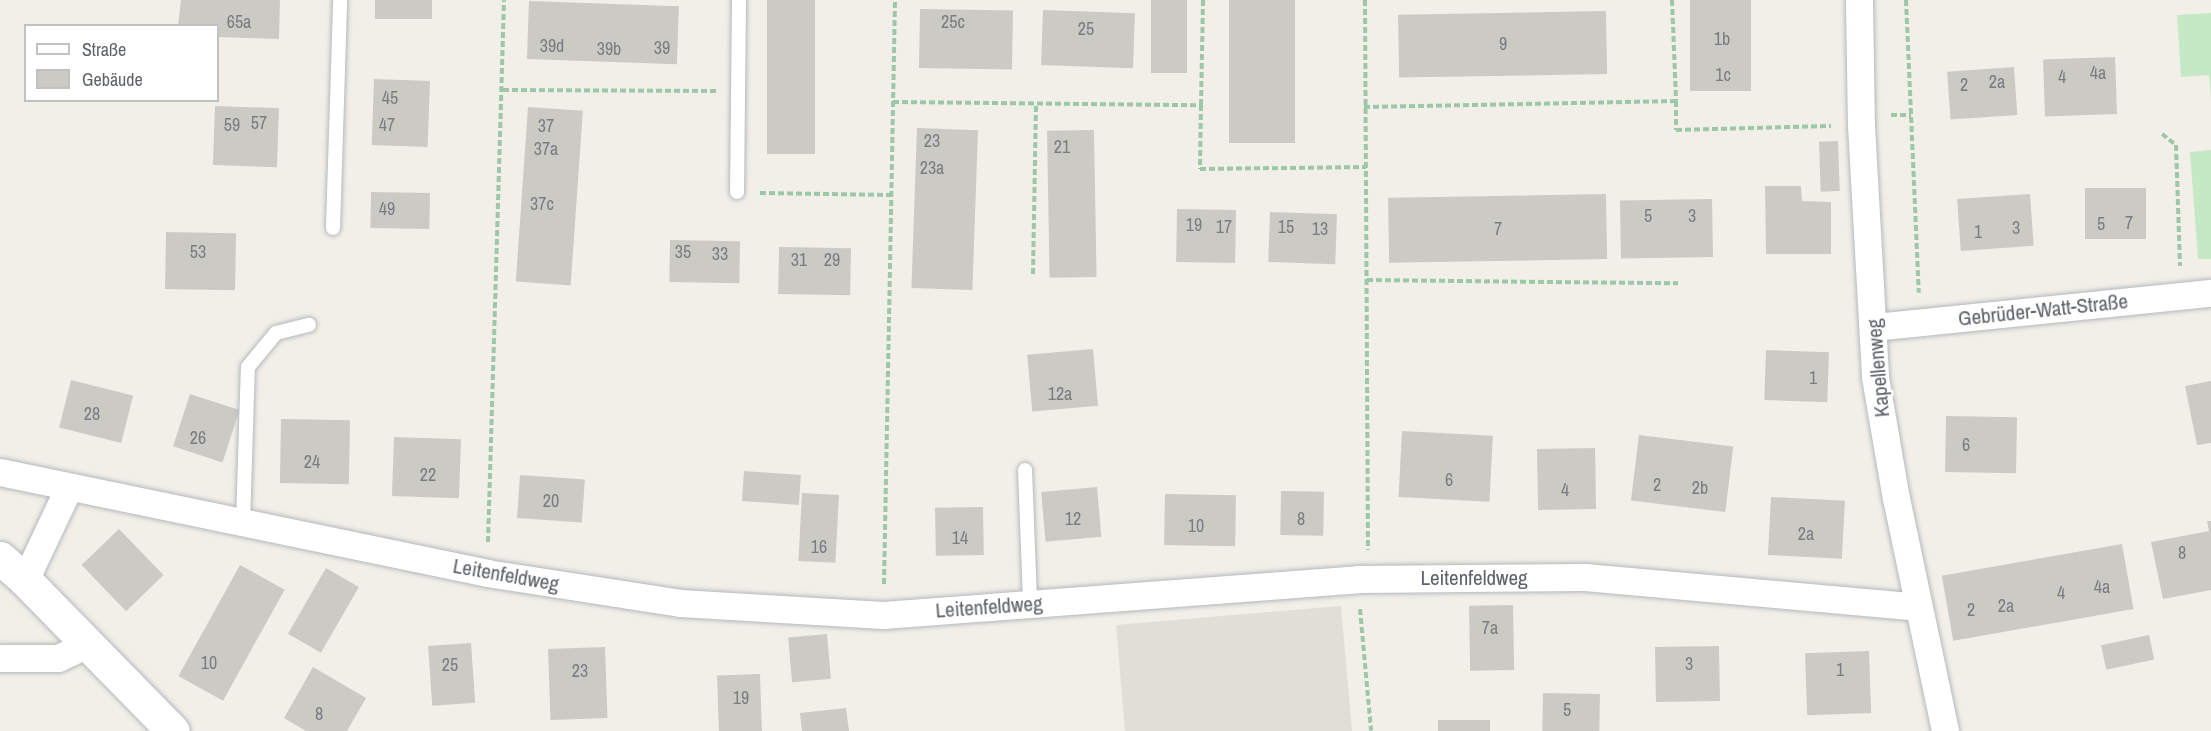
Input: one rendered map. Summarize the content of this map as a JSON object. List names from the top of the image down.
{
  "streets": {
    "street": ["Gebrüder-Watt-Straße", "Kapellenweg", "Leitenfeldweg"]
  },
  "crossings": [
    ["Gebrüder-Watt-Straße", "Kapellenweg"],
    ["Kapellenweg", "Leitenfeldweg"]
  ],
  "house_numbers": [
    "65a",
    "25c",
    "25",
    "1b",
    "9",
    "39d",
    "39",
    "39b",
    "4a",
    "1c",
    "4",
    "2a",
    "2",
    "45",
    "57",
    "59",
    "47",
    "37",
    "23",
    "21",
    "37a",
    "23a",
    "37c",
    "49",
    "5",
    "3",
    "7",
    "5",
    "19",
    "17",
    "15",
    "3",
    "13",
    "7",
    "1",
    "53",
    "35",
    "33",
    "31",
    "29",
    "1",
    "12a",
    "28",
    "26",
    "6",
    "24",
    "22",
    "6",
    "2",
    "2b",
    "4",
    "20",
    "12",
    "8",
    "10",
    "2a",
    "14",
    "16",
    "8",
    "4a",
    "4",
    "2a",
    "2",
    "7a",
    "10",
    "3",
    "25",
    "1",
    "23",
    "19",
    "5",
    "8"
  ],
  "legend": ["Straße", "Gebäude"]
}
